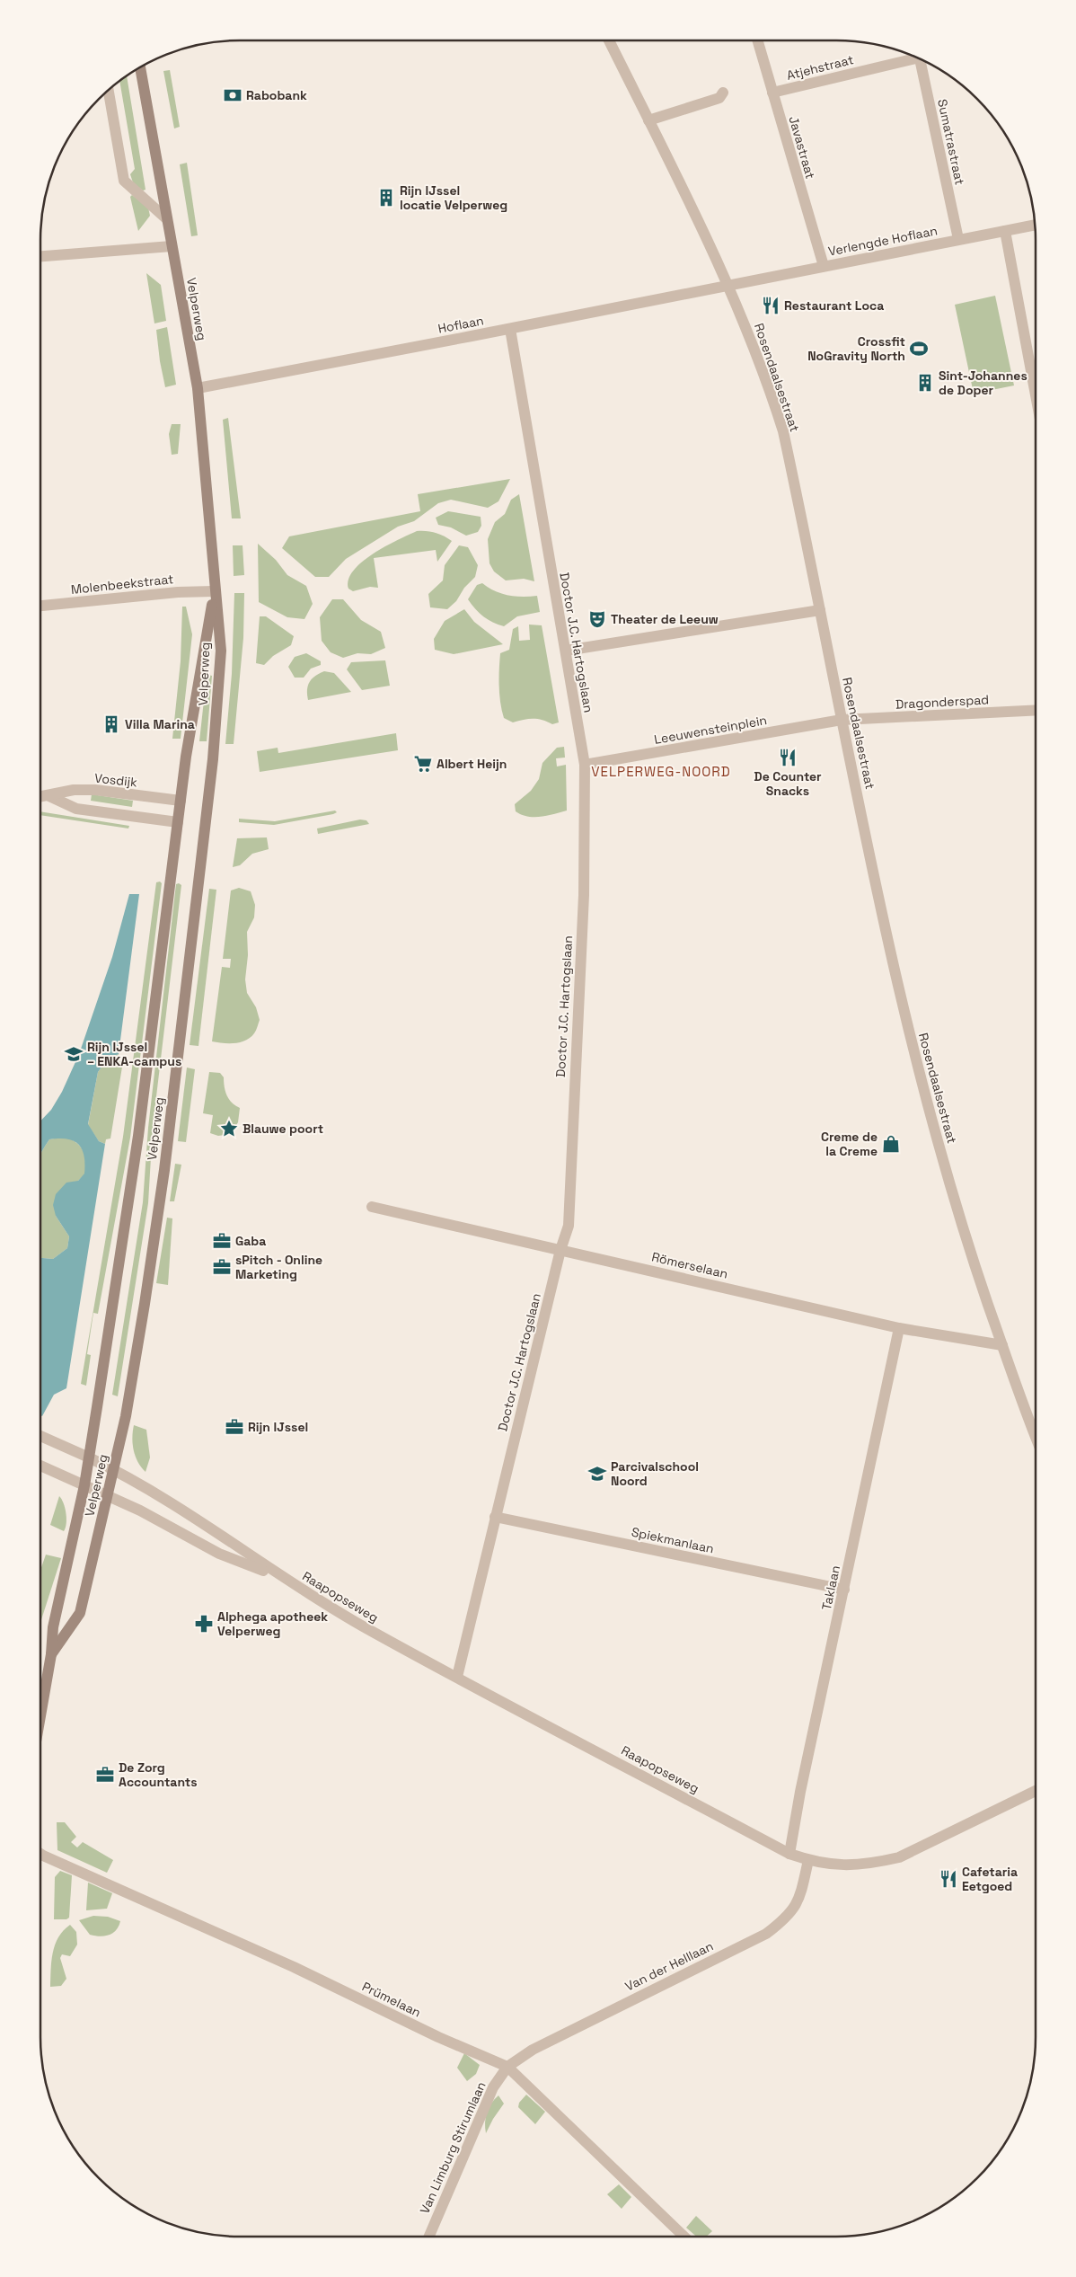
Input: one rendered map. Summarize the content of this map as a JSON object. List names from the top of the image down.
{
  "streets": {
    "main road": ["Velperweg"],
    "street": [
      "Atjehstraat",
      "Sumatrastraat",
      "Javastraat",
      "Verlengde Hoflaan",
      "Hoflaan",
      "Rosendaalsestraat",
      "Molenbeekstraat",
      "Doctor J.C. Hartogslaan",
      "Dragonderspad",
      "Leeuwensteinplein",
      "Vosdijk",
      "Römerselaan",
      "Spiekmanlaan",
      "Taklaan",
      "Raapopseweg",
      "Van der Helllaan",
      "Prümelaan",
      "Van Limburg Stirumlaan"
    ]
  },
  "crossings": [
    ["Atjehstraat", "Javastraat"],
    ["Sumatrastraat", "Verlengde Hoflaan"],
    ["Javastraat", "Verlengde Hoflaan"],
    ["Verlengde Hoflaan", "Hoflaan"],
    ["Verlengde Hoflaan", "Rosendaalsestraat"],
    ["Velperweg", "Hoflaan"],
    ["Velperweg", "Molenbeekstraat"],
    ["Velperweg", "Vosdijk"],
    ["Velperweg", "Raapopseweg"],
    ["Hoflaan", "Rosendaalsestraat"],
    ["Hoflaan", "Doctor J.C. Hartogslaan"],
    ["Rosendaalsestraat", "Dragonderspad"],
    ["Rosendaalsestraat", "Leeuwensteinplein"],
    ["Rosendaalsestraat", "Römerselaan"],
    ["Doctor J.C. Hartogslaan", "Leeuwensteinplein"],
    ["Doctor J.C. Hartogslaan", "Römerselaan"],
    ["Doctor J.C. Hartogslaan", "Spiekmanlaan"],
    ["Doctor J.C. Hartogslaan", "Raapopseweg"],
    ["Dragonderspad", "Leeuwensteinplein"],
    ["Römerselaan", "Taklaan"],
    ["Spiekmanlaan", "Taklaan"],
    ["Taklaan", "Raapopseweg"],
    ["Raapopseweg", "Van der Helllaan"],
    ["Van der Helllaan", "Prümelaan"],
    ["Van der Helllaan", "Van Limburg Stirumlaan"],
    ["Prümelaan", "Van Limburg Stirumlaan"]
  ],
  "districts": ["VELPERWEG-NOORD"],
  "places": {
    "bank": ["Rabobank"],
    "building": ["Rijn IJssel locatie Velperweg", "Sint-Johannes de Doper", "Villa Marina"],
    "restaurant": ["Restaurant Loca", "De Counter Snacks", "Cafetaria Eetgoed"],
    "sports": ["Crossfit NoGravity North"],
    "theatre": ["Theater de Leeuw"],
    "supermarket": ["Albert Heijn"],
    "school or university": ["Rijn IJssel – ENKA-campus", "Parcivalschool Noord"],
    "place": ["Blauwe poort"],
    "shop": ["Creme de la Creme"],
    "office": [
      "Gaba",
      "sPitch - Online Marketing",
      "Rijn IJssel",
      "De Zorg Accountants"
    ],
    "pharmacy": ["Alphega apotheek Velperweg"]
  }
}
